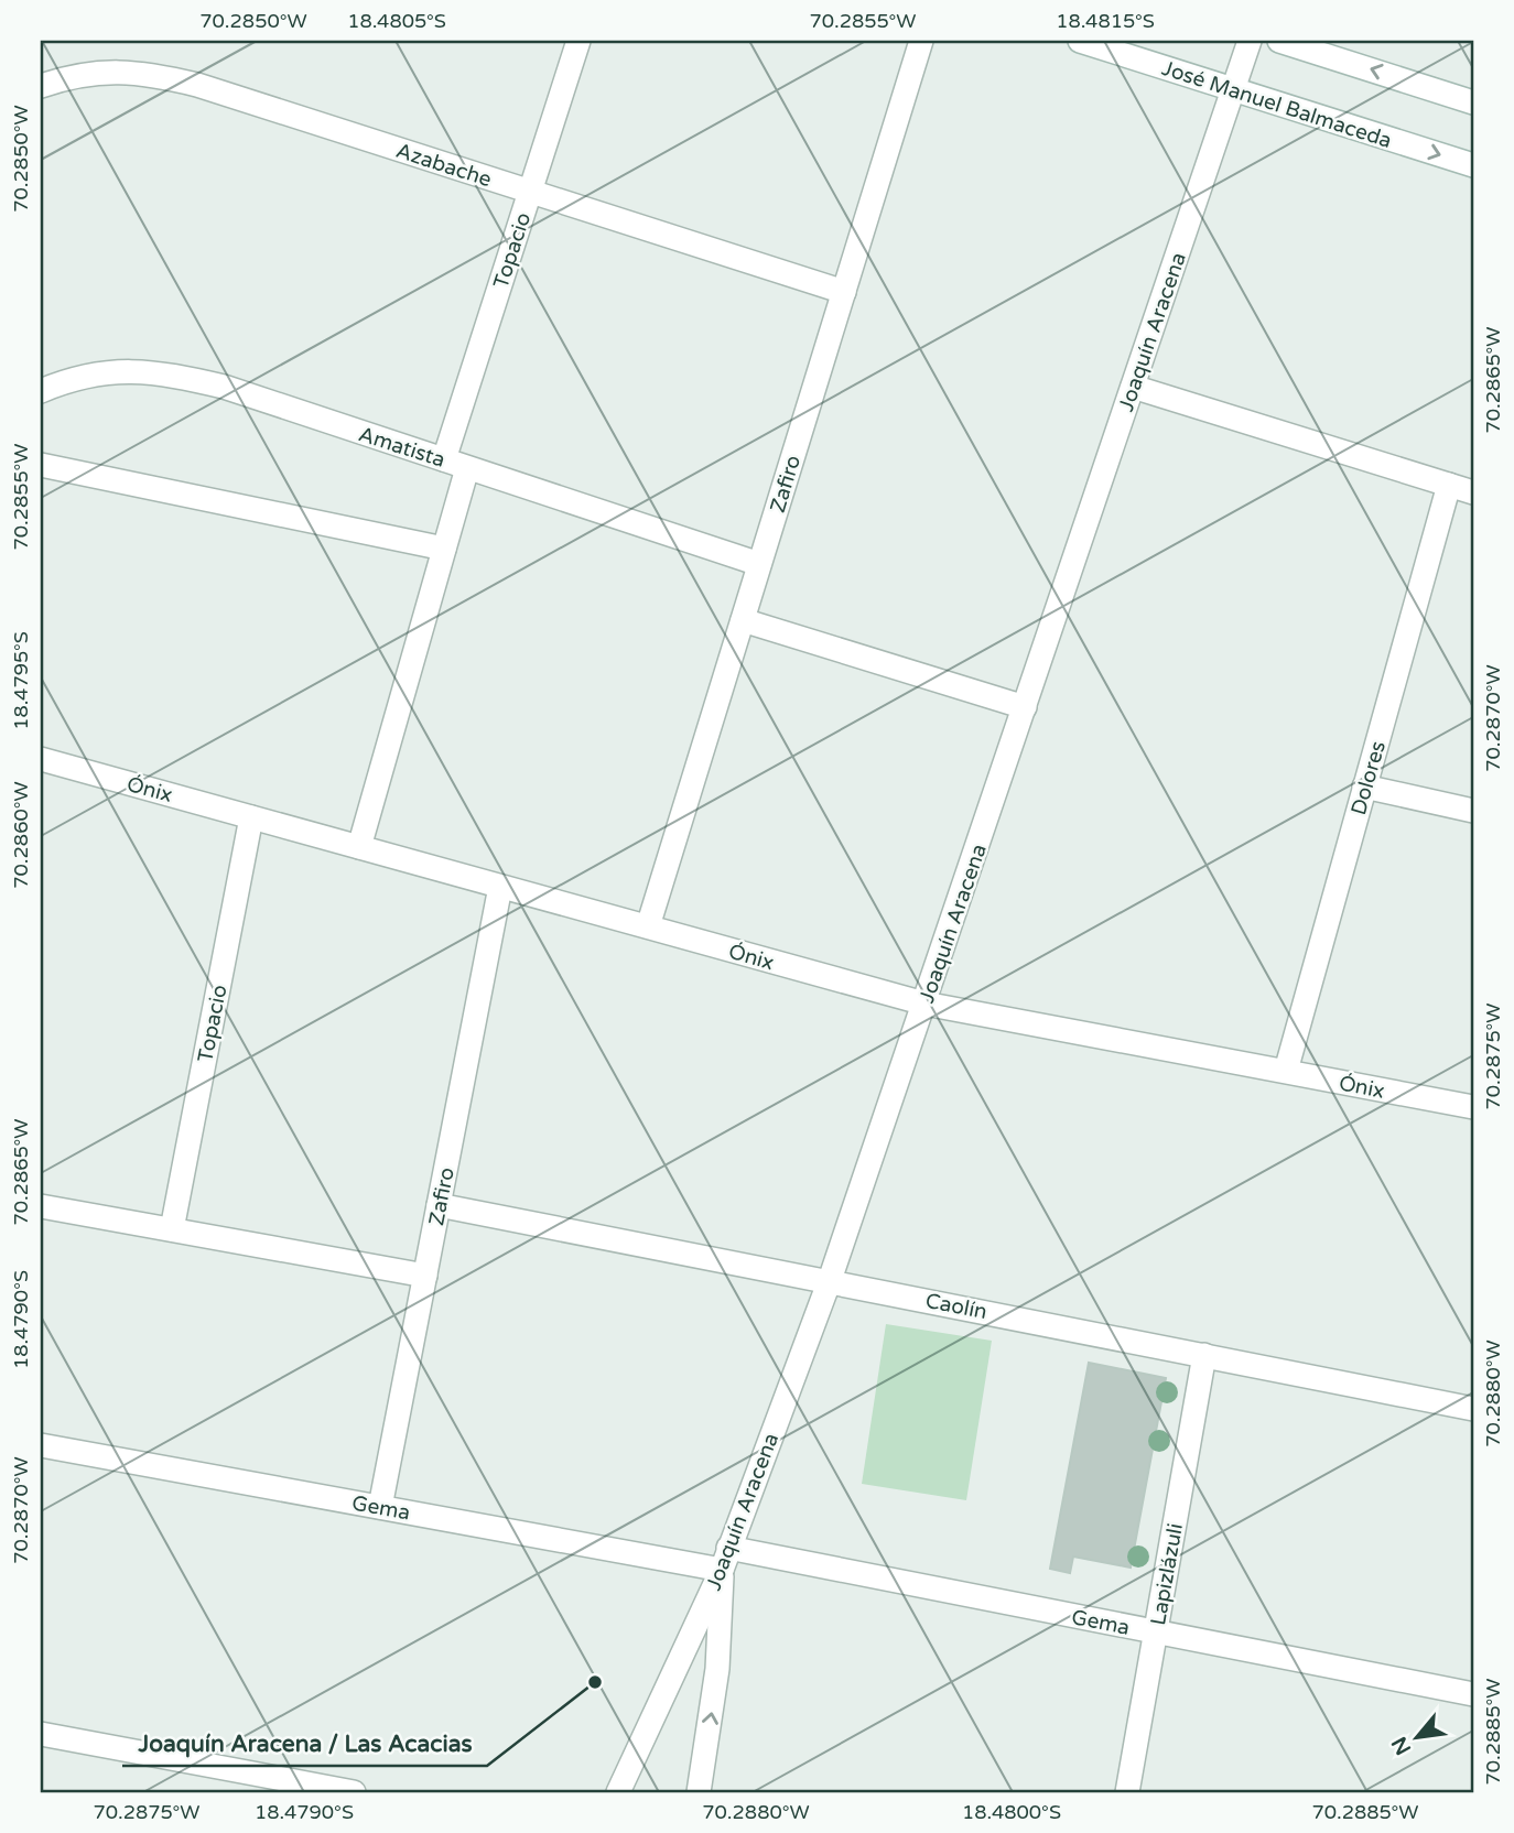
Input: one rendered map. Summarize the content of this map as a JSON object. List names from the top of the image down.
{
  "streets": {
    "street": [
      "José Manuel Balmaceda",
      "Azabache",
      "Topacio",
      "Joaquín Aracena",
      "Amatista",
      "Zafiro",
      "Dolores",
      "Ónix",
      "Caolín",
      "Gema",
      "Lapizlázuli"
    ]
  },
  "crossings": [
    ["José Manuel Balmaceda", "Joaquín Aracena"],
    ["Azabache", "Topacio"],
    ["Azabache", "Zafiro"],
    ["Topacio", "Amatista"],
    ["Topacio", "Ónix"],
    ["Joaquín Aracena", "Ónix"],
    ["Joaquín Aracena", "Caolín"],
    ["Joaquín Aracena", "Gema"],
    ["Amatista", "Zafiro"],
    ["Zafiro", "Ónix"],
    ["Zafiro", "Caolín"],
    ["Zafiro", "Gema"],
    ["Dolores", "Ónix"],
    ["Caolín", "Lapizlázuli"],
    ["Gema", "Lapizlázuli"]
  ],
  "places": ["Joaquín Aracena / Las Acacias"],
  "north": "bottom left",
  "coordinates": [
    "70.2850°W",
    "18.4805°S",
    "70.2855°W",
    "18.4815°S",
    "70.2865°W",
    "18.4795°S",
    "70.2870°W",
    "70.2860°W",
    "70.2875°W",
    "18.4790°S",
    "70.2880°W",
    "70.2885°W",
    "18.4800°S"
  ]
}
